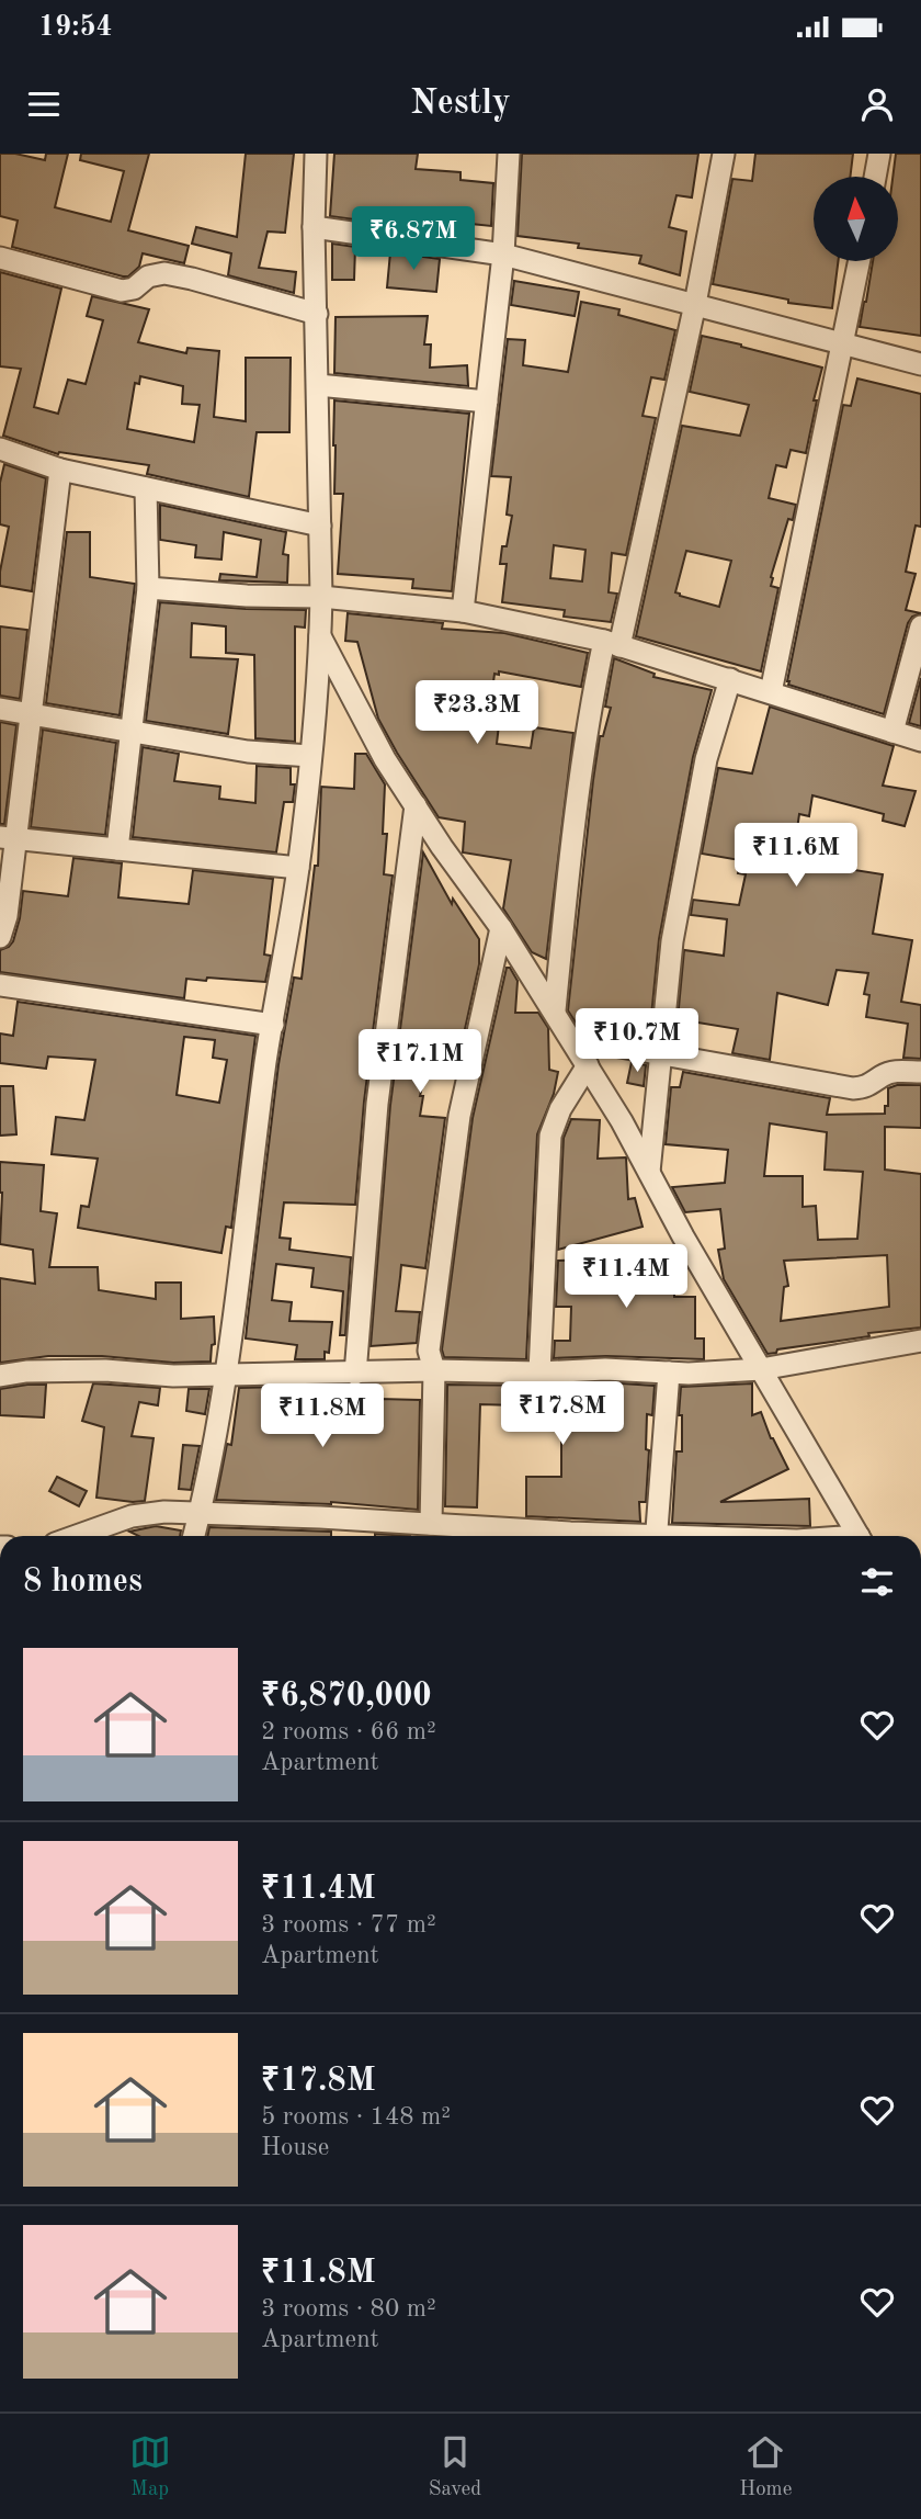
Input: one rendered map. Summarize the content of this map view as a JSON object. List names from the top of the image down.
{
  "north": "top",
  "page": {
    "status": "19:54",
    "header": "Nestly",
    "price": [
      "₹6.87M",
      "₹23.3M",
      "₹11.6M",
      "₹10.7M",
      "₹17.1M",
      "₹11.4M",
      "₹17.8M",
      "₹11.8M"
    ],
    "heading": "8 homes",
    "list": [
      {
        "name": "₹6,870,000",
        "note": "2 rooms · 66 m² · Apartment"
      },
      {
        "name": "₹11.4M",
        "note": "3 rooms · 77 m² · Apartment"
      },
      {
        "name": "₹17.8M",
        "note": "5 rooms · 148 m² · House"
      },
      {
        "name": "₹11.8M",
        "note": "3 rooms · 80 m² · Apartment"
      }
    ],
    "tabs": ["Map", "Saved", "Home"]
  }
}
